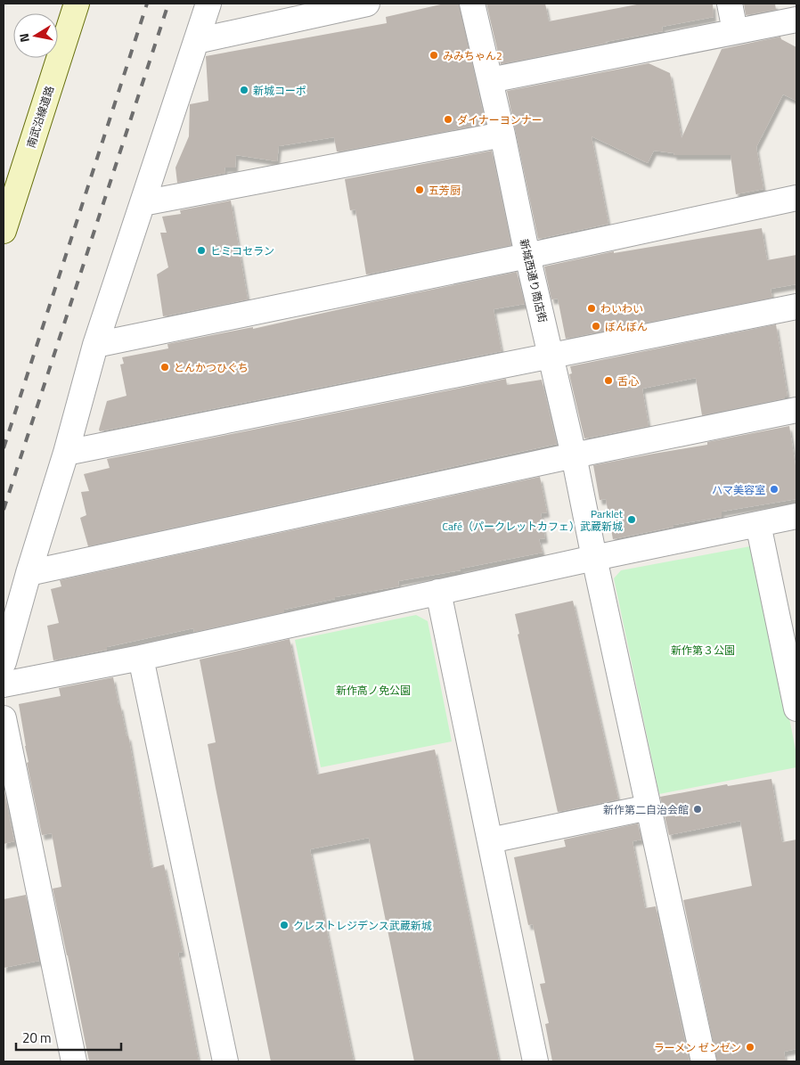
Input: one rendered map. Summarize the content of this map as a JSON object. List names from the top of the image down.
{
  "streets": {
    "street": ["南武沿線道路", "新城西通り商店街"]
  },
  "parks": ["新作第３公園", "新作高ノ免公園"],
  "places": [
    "みみちゃん2",
    "新城コーポ",
    "ダイナーヨンナー",
    "五芳厨",
    "ヒミコセラン",
    "わいわい",
    "ぼんぼん",
    "とんかつひぐち",
    "舌心",
    "ハマ美容室",
    "Parklet Café（パークレットカフェ）武蔵新城",
    "新作第二自治会館",
    "クレストレジデンス武蔵新城",
    "ラーメン ゼンゼン"
  ],
  "scale_bar": "20 m",
  "north": "left"
}
